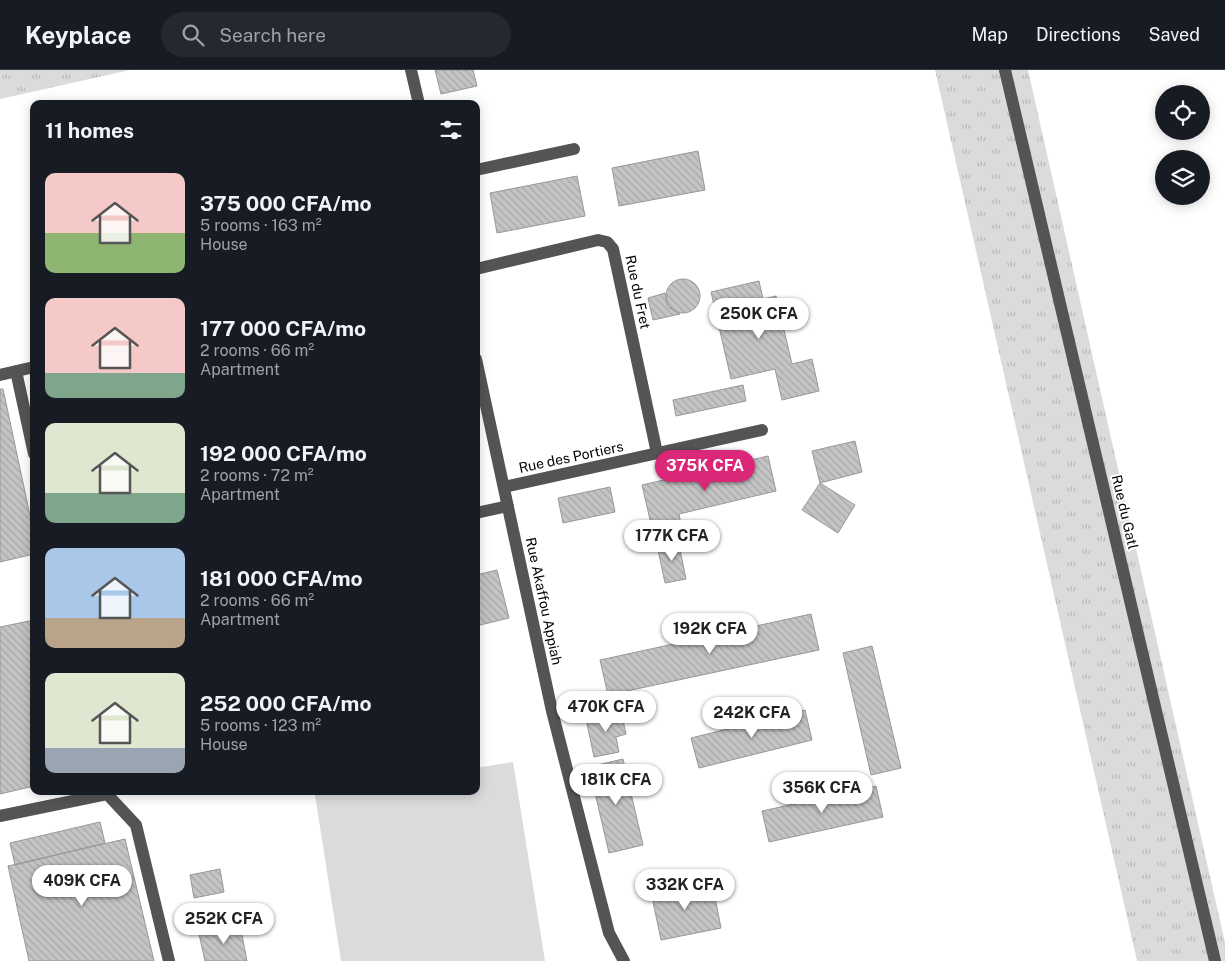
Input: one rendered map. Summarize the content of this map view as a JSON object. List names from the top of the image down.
{
  "streets": {
    "lane": [
      "Rue du Fret",
      "Rue des Portiers",
      "Rue du Gatl",
      "Rue Akaffou Appiah"
    ]
  },
  "crossings": [
    ["Rue du Fret", "Rue des Portiers"],
    ["Rue des Portiers", "Rue Akaffou Appiah"]
  ],
  "page": {
    "header": "Keyplace",
    "search": "Search here",
    "nav": ["Map", "Directions", "Saved"],
    "heading": "11 homes",
    "list": [
      {
        "name": "375 000 CFA/mo",
        "note": "5 rooms · 163 m² · House"
      },
      {
        "name": "177 000 CFA/mo",
        "note": "2 rooms · 66 m² · Apartment"
      },
      {
        "name": "192 000 CFA/mo",
        "note": "2 rooms · 72 m² · Apartment"
      },
      {
        "name": "181 000 CFA/mo",
        "note": "2 rooms · 66 m² · Apartment"
      },
      {
        "name": "252 000 CFA/mo",
        "note": "5 rooms · 123 m² · House"
      }
    ],
    "price": [
      "250K CFA",
      "375K CFA",
      "177K CFA",
      "192K CFA",
      "470K CFA",
      "242K CFA",
      "181K CFA",
      "356K CFA",
      "409K CFA",
      "332K CFA",
      "252K CFA"
    ]
  }
}
